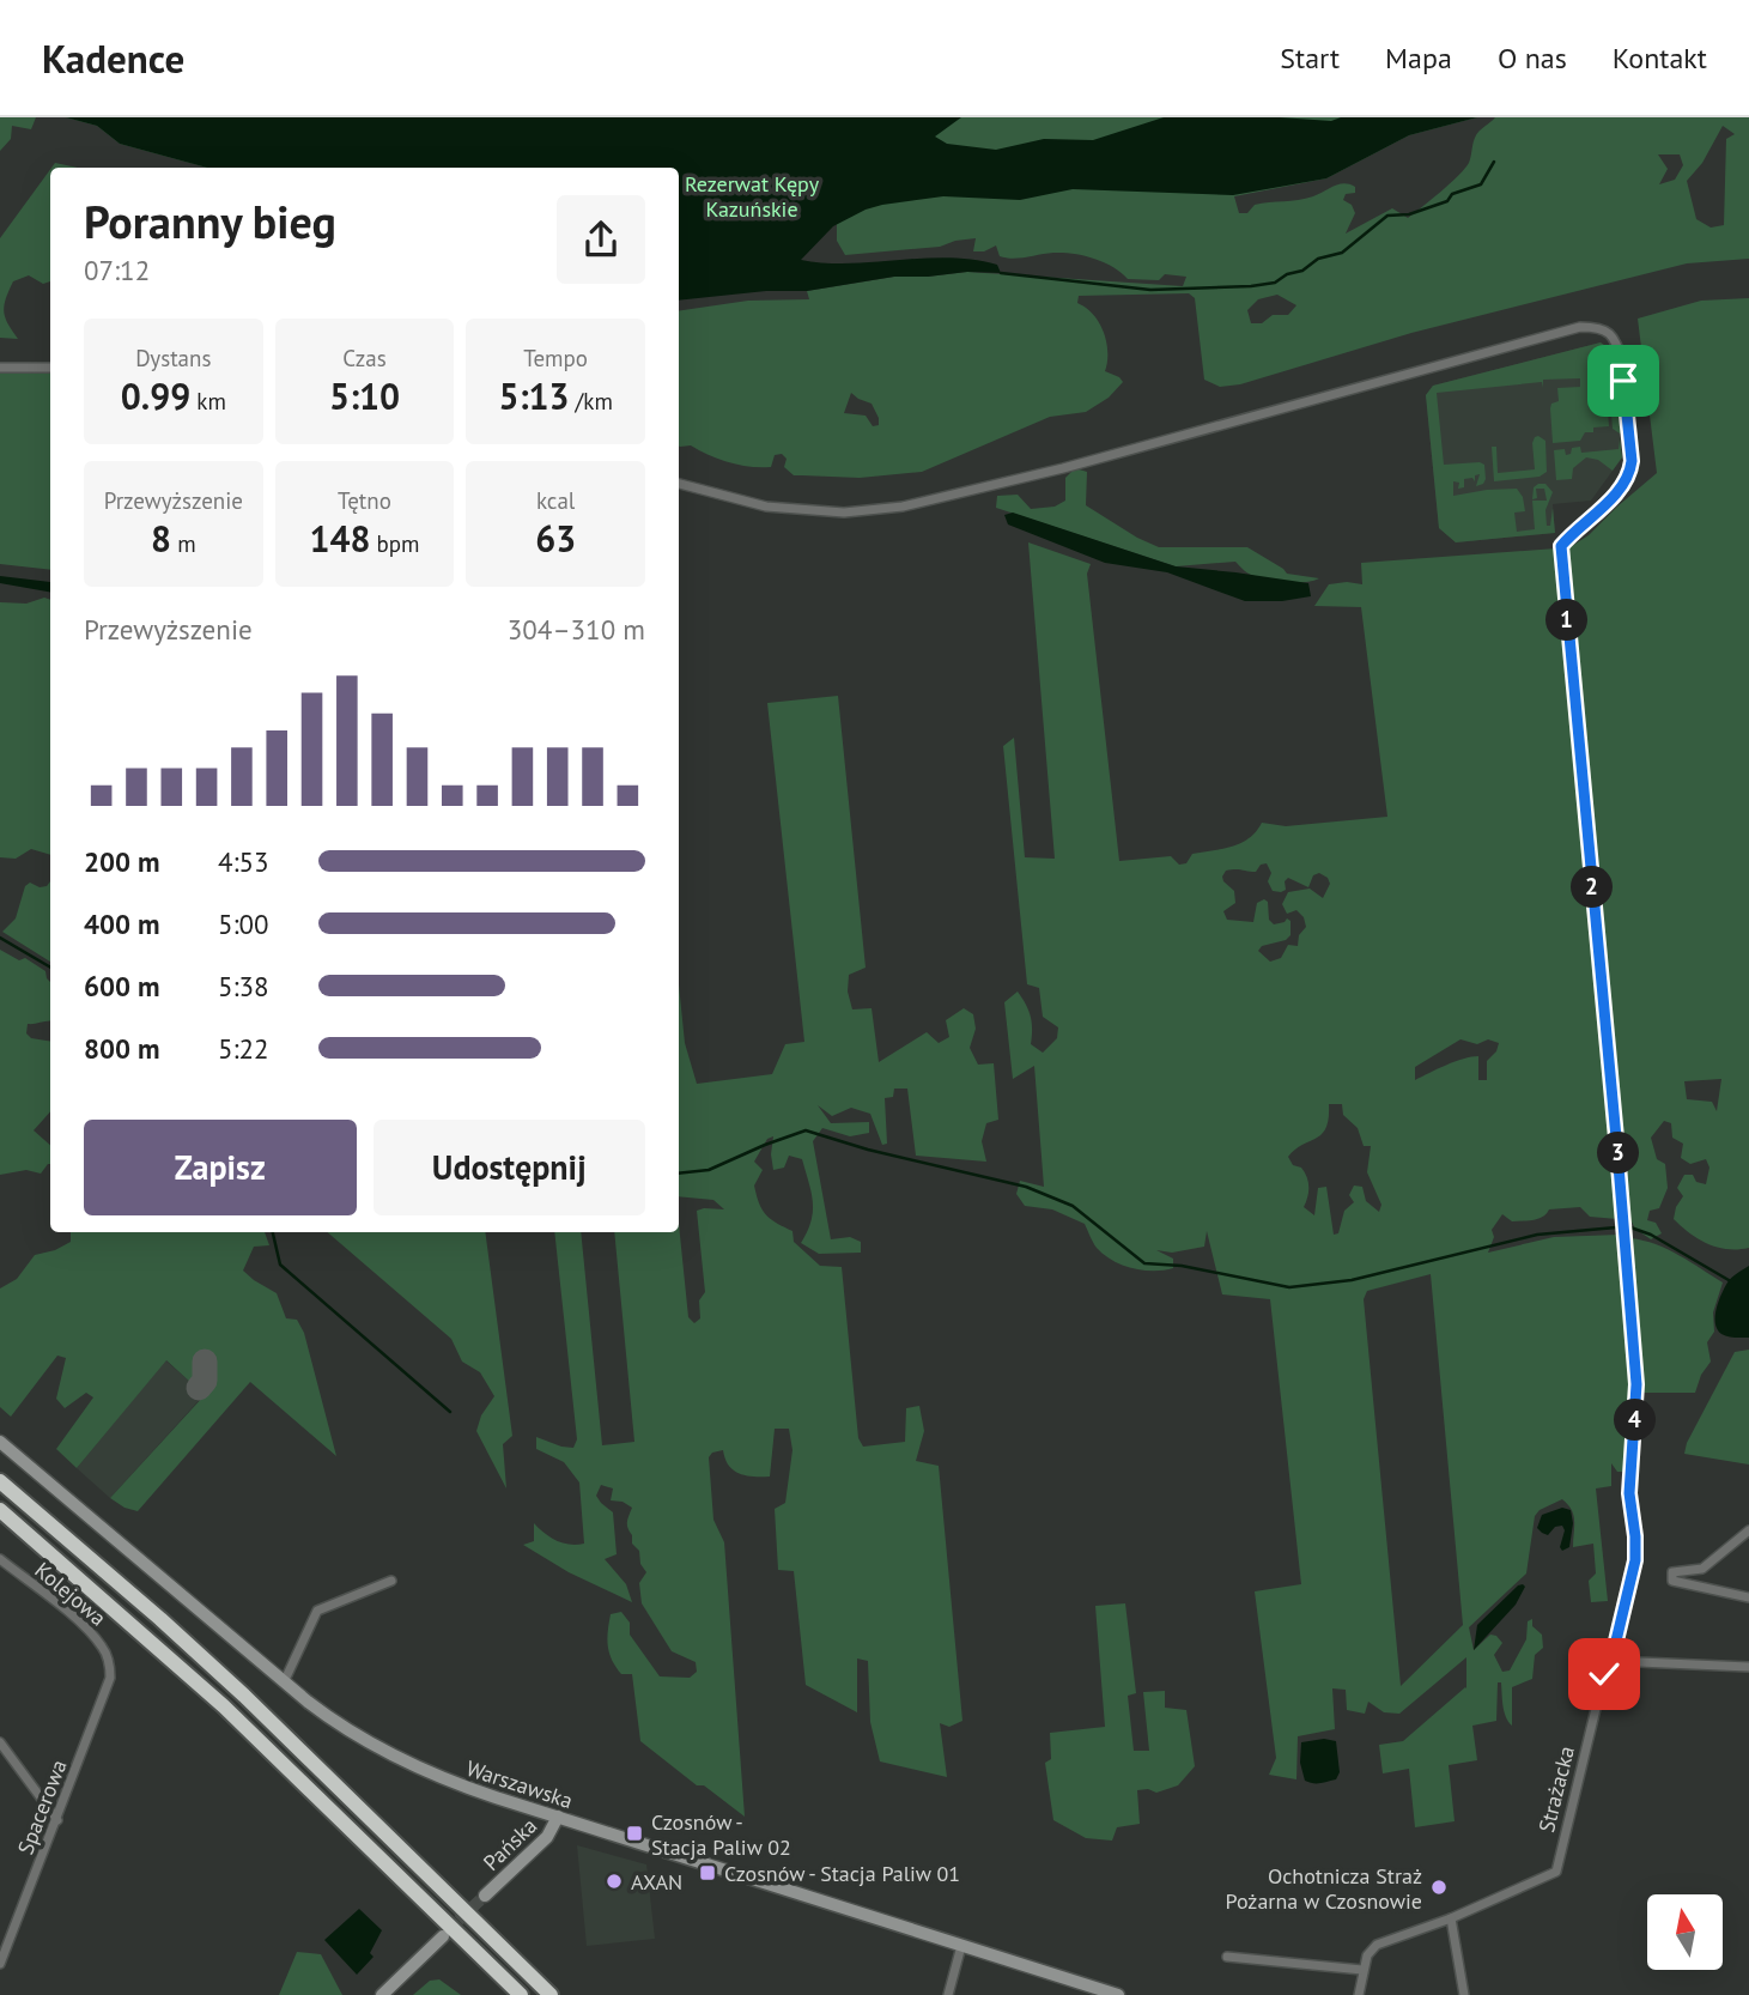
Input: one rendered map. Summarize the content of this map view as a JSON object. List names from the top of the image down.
{
  "streets": {
    "street": [
      "Kolejowa",
      "Warszawska",
      "Strażacka",
      "Spacerowa",
      "Pańska"
    ]
  },
  "crossings": [
    ["Kolejowa", "Spacerowa"],
    ["Warszawska", "Pańska"]
  ],
  "parks": ["Rezerwat Kępy Kazuńskie"],
  "places": {
    "transit": ["Czosnów - Stacja Paliw 02", "Czosnów - Stacja Paliw 01"],
    "other": ["AXAN", "Ochotnicza Straż Pożarna w Czosnowie"]
  },
  "north": "top",
  "page": {
    "header": "Kadence",
    "nav": [
      "Start",
      "Mapa",
      "O nas",
      "Kontakt"
    ],
    "heading": ["Poranny bieg", "07:12"],
    "stats": [
      ["Dystans", "0.99 km"],
      ["Czas", "5:10"],
      ["Tempo", "5:13 /km"],
      ["Przewyższenie", "8 m"],
      ["Tętno", "148 bpm"],
      ["kcal", "63"]
    ],
    "chart": ["Przewyższenie", "304–310 m"],
    "pins": [
      "1",
      "2",
      "3",
      "4"
    ],
    "list": [
      {
        "name": "200 m",
        "note": "4:53"
      },
      {
        "name": "400 m",
        "note": "5:00"
      },
      {
        "name": "600 m",
        "note": "5:38"
      },
      {
        "name": "800 m",
        "note": "5:22"
      }
    ],
    "buttons": ["Zapisz", "Udostępnij"]
  }
}
